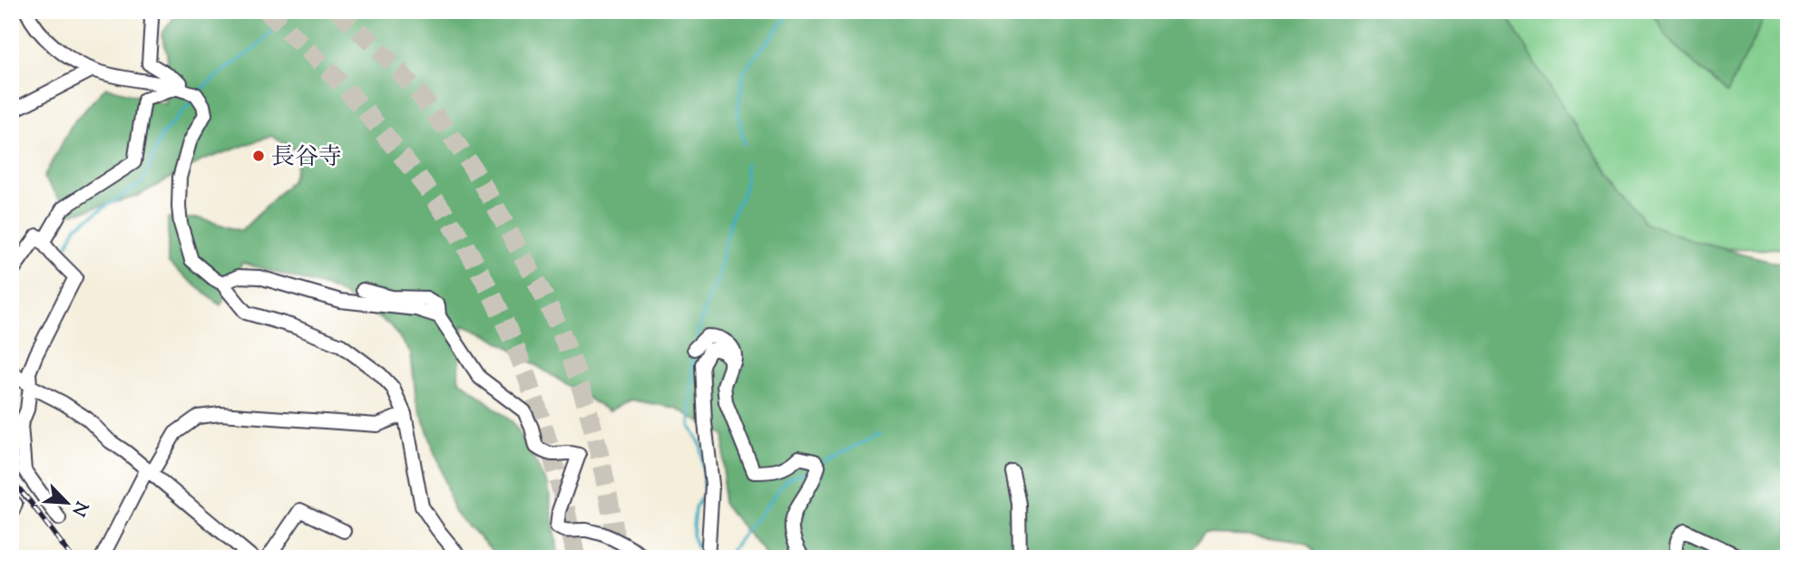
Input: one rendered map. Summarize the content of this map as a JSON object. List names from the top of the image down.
{
  "places": ["長谷寺"],
  "north": "bottom right"
}
